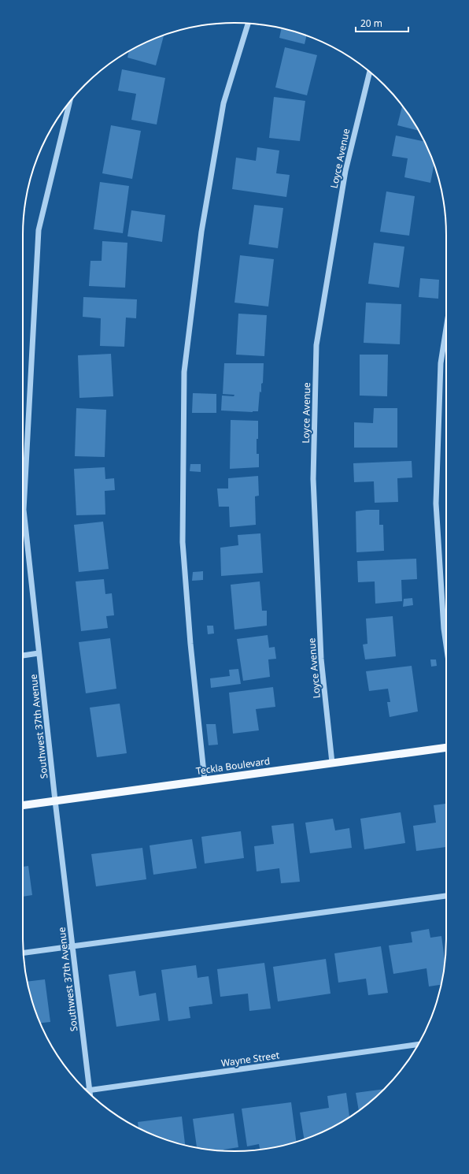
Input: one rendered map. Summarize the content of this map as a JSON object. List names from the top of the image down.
{
  "streets": {
    "main road": ["Teckla Boulevard"],
    "street": ["Loyce Avenue", "Southwest 37th Avenue", "Wayne Street"]
  },
  "crossings": [
    ["Loyce Avenue", "Teckla Boulevard"],
    ["Southwest 37th Avenue", "Teckla Boulevard"],
    ["Southwest 37th Avenue", "Wayne Street"]
  ],
  "scale_bar": "20 m"
}
